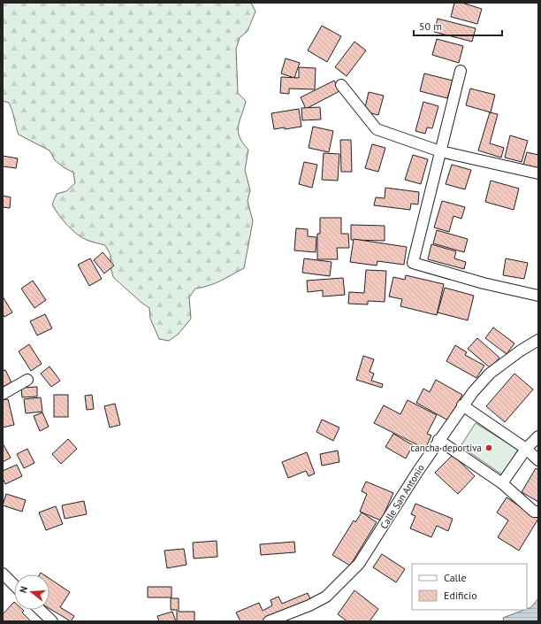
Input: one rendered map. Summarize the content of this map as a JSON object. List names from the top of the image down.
{
  "streets": {
    "street": ["Calle San Antonio"]
  },
  "places": ["cancha deportiva"],
  "legend": ["Calle", "Edificio"],
  "scale_bar": "50 m",
  "north": "left"
}
